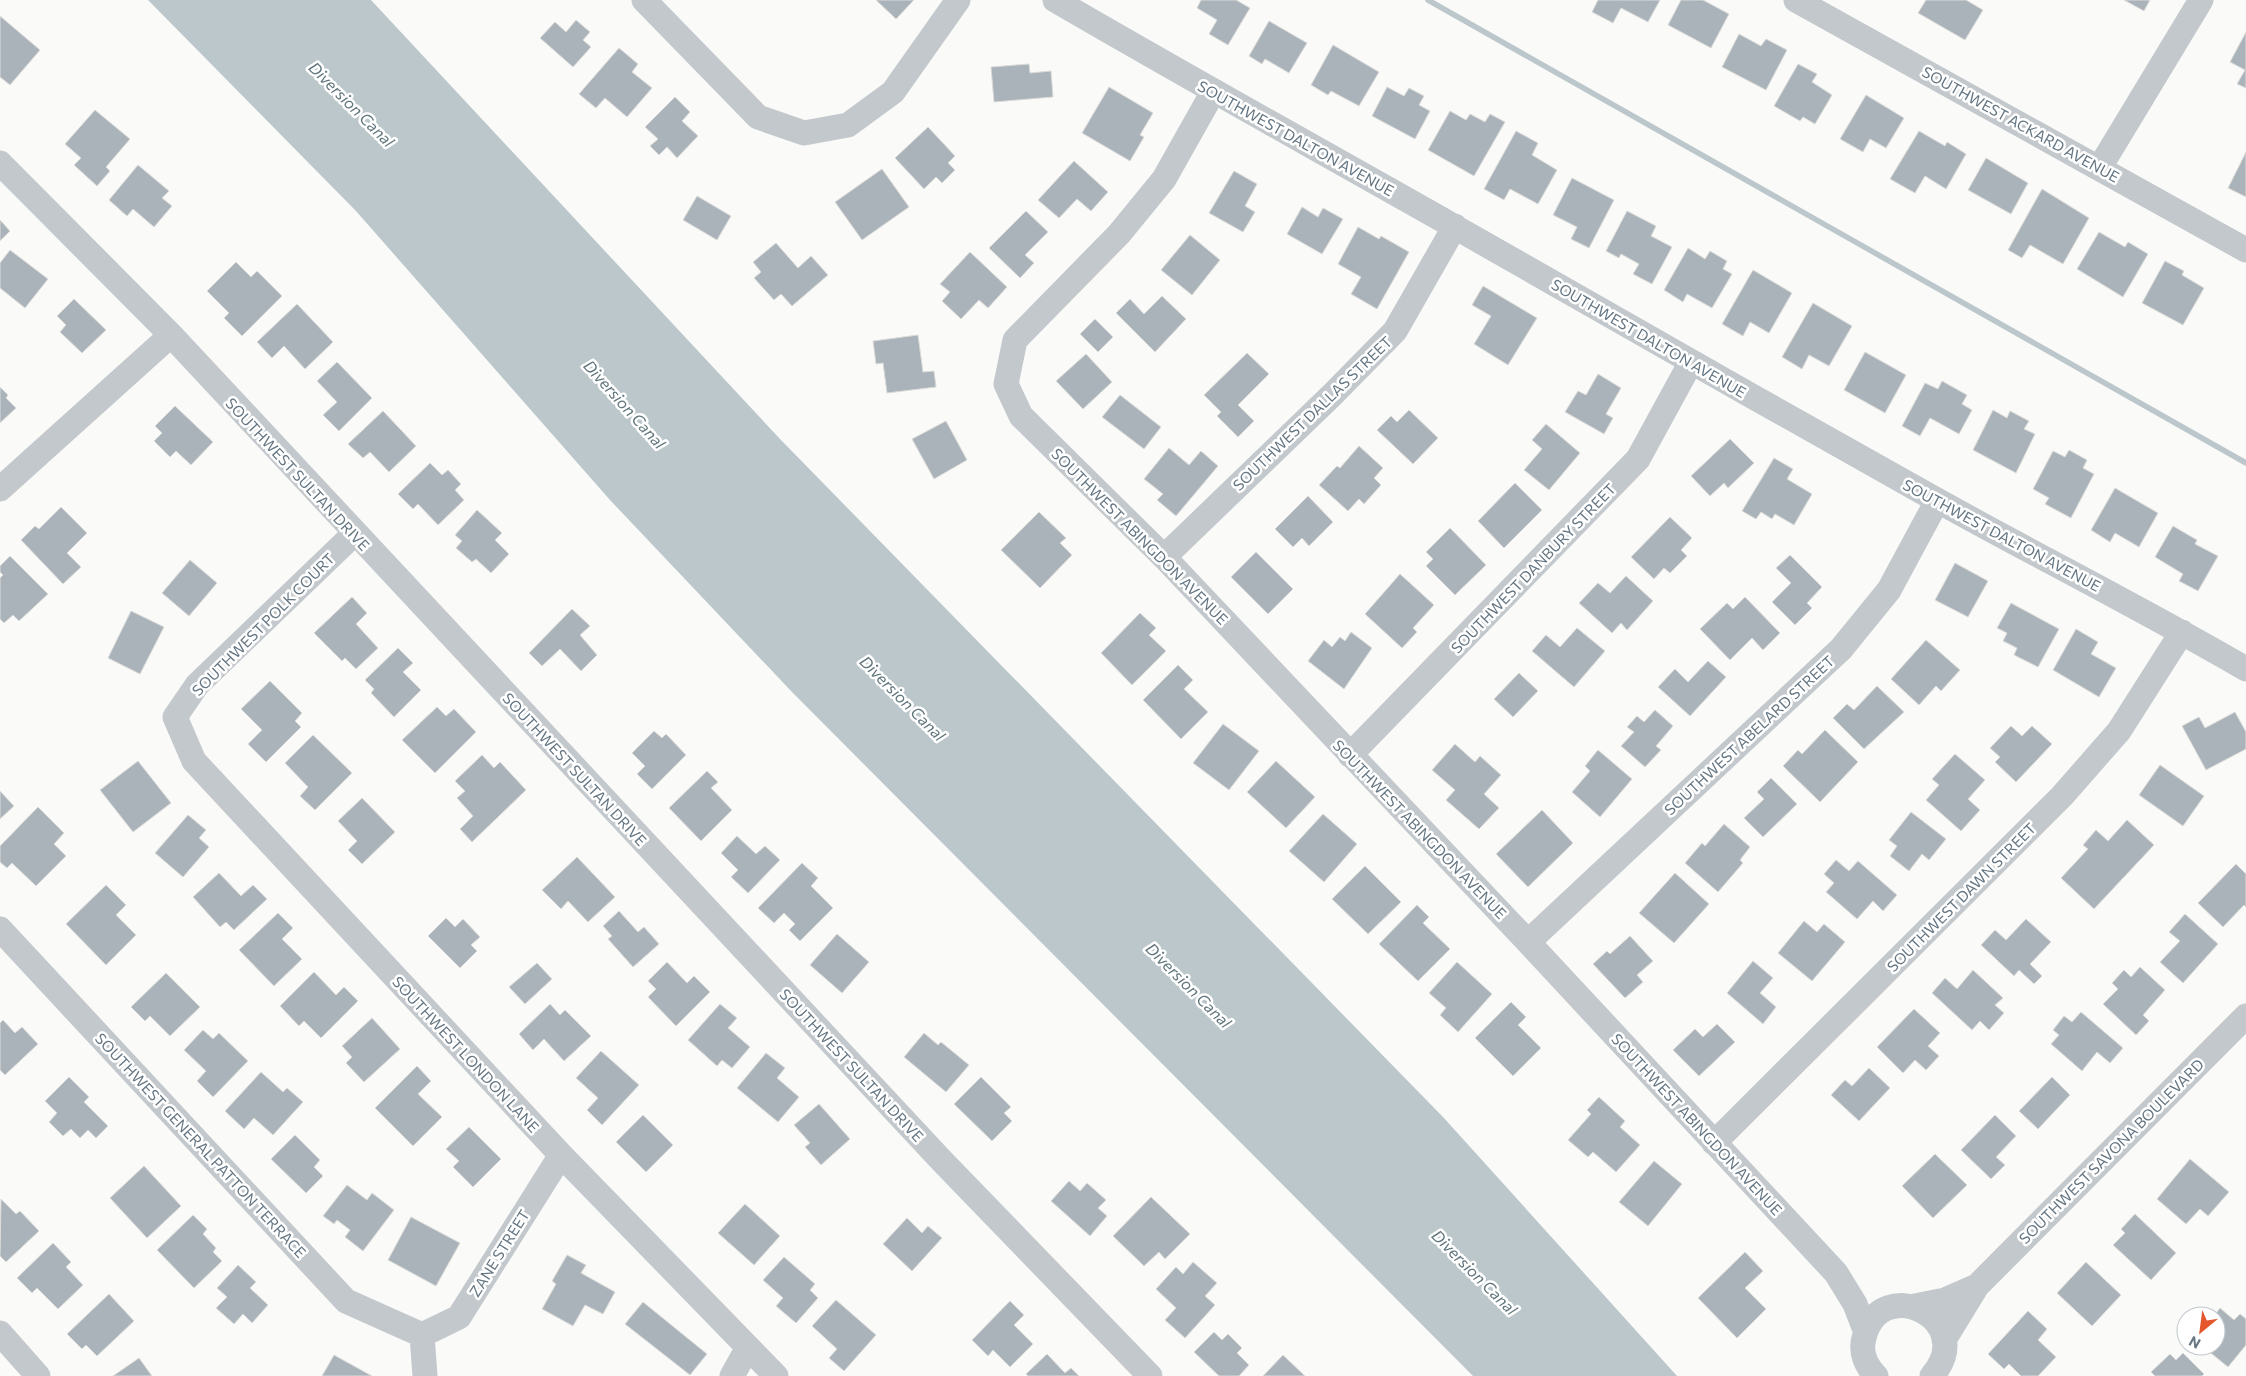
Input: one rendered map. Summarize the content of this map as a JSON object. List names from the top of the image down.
{
  "streets": {
    "street": [
      "SOUTHWEST ACKARD AVENUE",
      "SOUTHWEST DALTON AVENUE",
      "SOUTHWEST DALLAS STREET",
      "SOUTHWEST SULTAN DRIVE",
      "SOUTHWEST ABINGDON AVENUE",
      "SOUTHWEST DANBURY STREET",
      "SOUTHWEST POLK COURT",
      "SOUTHWEST ABELARD STREET",
      "SOUTHWEST DAWN STREET",
      "SOUTHWEST LONDON LANE",
      "SOUTHWEST GENERAL PATTON TERRACE",
      "SOUTHWEST SAVONA BOULEVARD",
      "ZANE STREET"
    ]
  },
  "crossings": [
    ["SOUTHWEST DALTON AVENUE", "SOUTHWEST DALLAS STREET"],
    ["SOUTHWEST DALTON AVENUE", "SOUTHWEST ABINGDON AVENUE"],
    ["SOUTHWEST DALTON AVENUE", "SOUTHWEST DANBURY STREET"],
    ["SOUTHWEST DALTON AVENUE", "SOUTHWEST ABELARD STREET"],
    ["SOUTHWEST DALTON AVENUE", "SOUTHWEST DAWN STREET"],
    ["SOUTHWEST DALLAS STREET", "SOUTHWEST ABINGDON AVENUE"],
    ["SOUTHWEST SULTAN DRIVE", "SOUTHWEST POLK COURT"],
    ["SOUTHWEST ABINGDON AVENUE", "SOUTHWEST DANBURY STREET"],
    ["SOUTHWEST ABINGDON AVENUE", "SOUTHWEST ABELARD STREET"],
    ["SOUTHWEST ABINGDON AVENUE", "SOUTHWEST DAWN STREET"],
    ["SOUTHWEST ABINGDON AVENUE", "SOUTHWEST SAVONA BOULEVARD"],
    ["SOUTHWEST POLK COURT", "SOUTHWEST LONDON LANE"],
    ["SOUTHWEST LONDON LANE", "ZANE STREET"],
    ["SOUTHWEST GENERAL PATTON TERRACE", "ZANE STREET"]
  ],
  "water": ["Diversion Canal"],
  "north": "bottom left"
}
